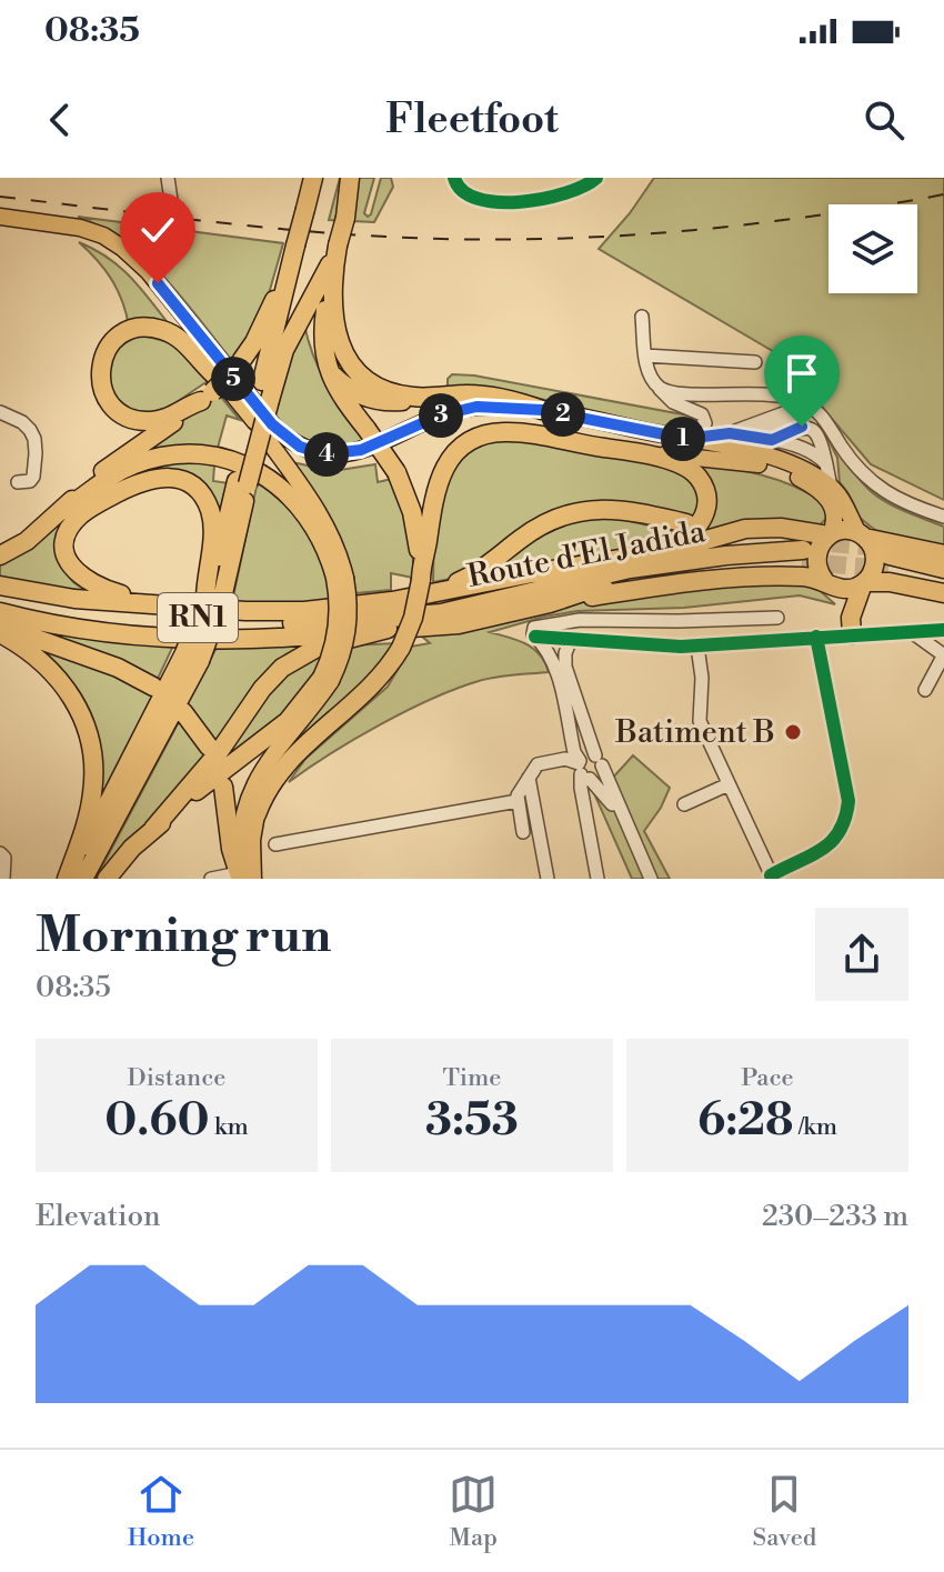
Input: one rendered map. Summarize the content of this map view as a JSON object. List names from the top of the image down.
{
  "streets": {
    "highway": ["Route d'El Jadida", "RN1"]
  },
  "crossings": [
    ["Route d'El Jadida", "RN1"]
  ],
  "places": ["Batiment B"],
  "page": {
    "status": "08:35",
    "header": "Fleetfoot",
    "pins": [
      "5",
      "2",
      "3",
      "1",
      "4"
    ],
    "heading": ["Morning run", "08:35"],
    "stats": [
      ["Distance", "0.60 km"],
      ["Time", "3:53"],
      ["Pace", "6:28 /km"]
    ],
    "chart": ["Elevation", "230–233 m"],
    "tabs": ["Home", "Map", "Saved"]
  }
}
